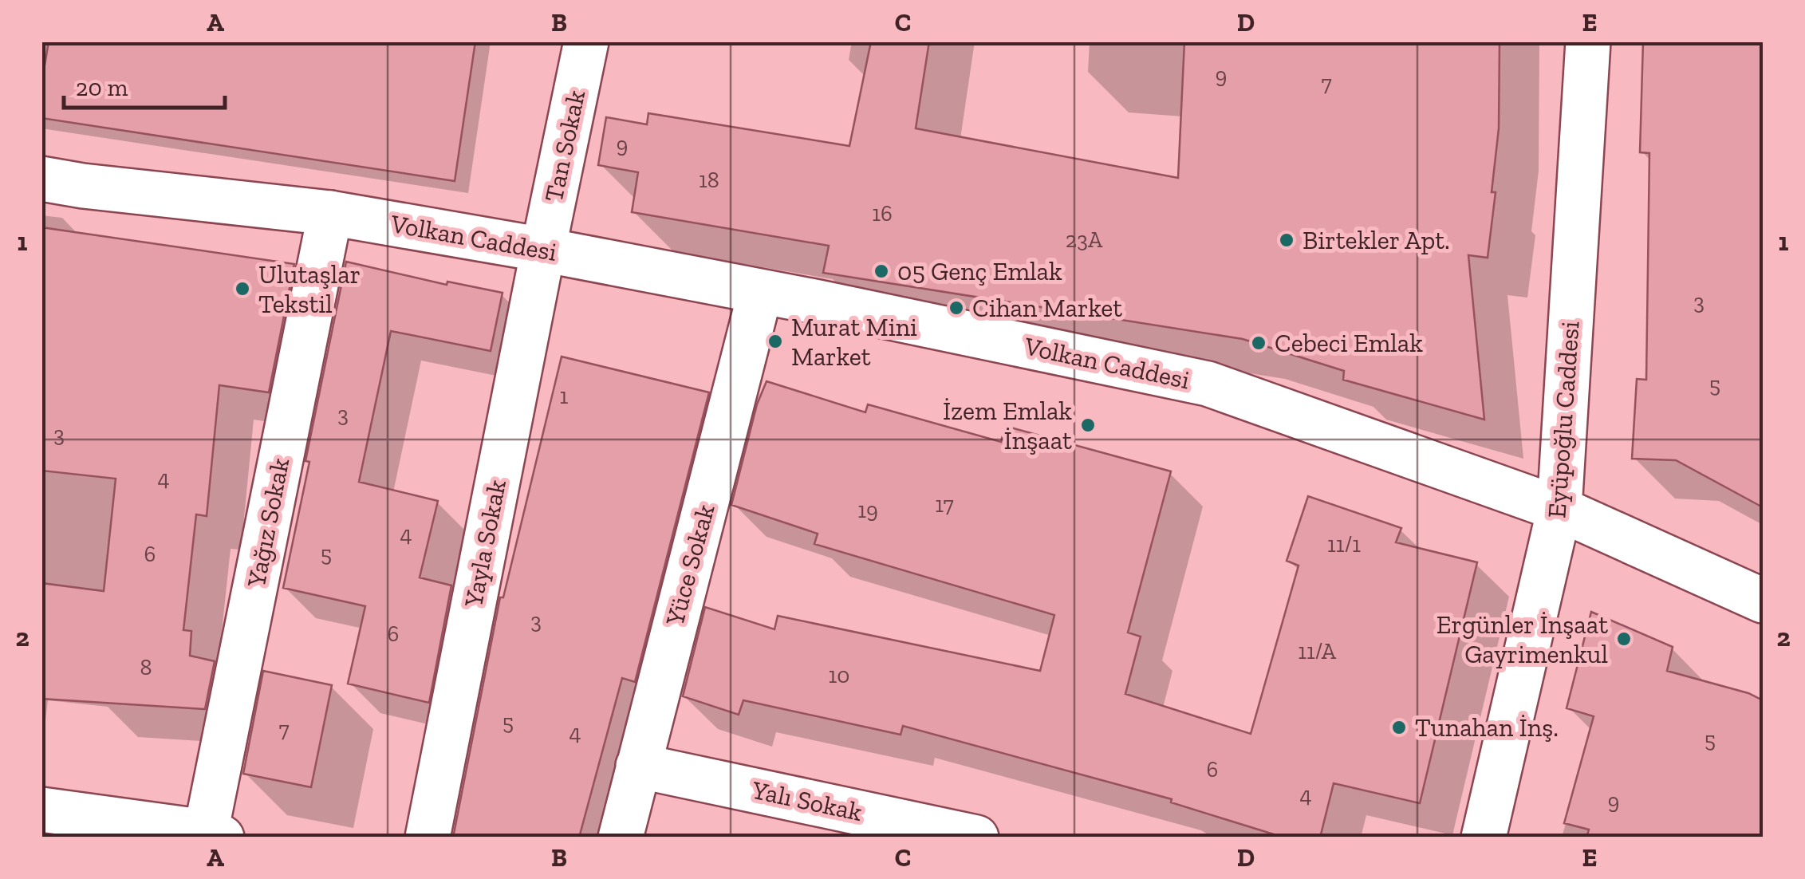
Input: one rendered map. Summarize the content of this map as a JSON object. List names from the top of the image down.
{
  "streets": {
    "street": [
      "Tan Sokak",
      "Volkan Caddesi",
      "Eyüpoğlu Caddesi",
      "Yağız Sokak",
      "Yayla Sokak",
      "Yüce Sokak",
      "Yalı Sokak"
    ]
  },
  "crossings": [
    ["Tan Sokak", "Volkan Caddesi"],
    ["Tan Sokak", "Yayla Sokak"],
    ["Volkan Caddesi", "Eyüpoğlu Caddesi"],
    ["Volkan Caddesi", "Yağız Sokak"],
    ["Volkan Caddesi", "Yayla Sokak"],
    ["Volkan Caddesi", "Yüce Sokak"],
    ["Yüce Sokak", "Yalı Sokak"]
  ],
  "places": [
    "Birtekler Apt.",
    "05 Genç Emlak",
    "Ulutaşlar Tekstil",
    "Cihan Market",
    "Murat Mini Market",
    "Cebeci Emlak",
    "İzem Emlak İnşaat",
    "Ergünler İnşaat Gayrimenkul",
    "Tunahan İnş."
  ],
  "house_numbers": [
    "9",
    "7",
    "9",
    "18",
    "16",
    "23A",
    "3",
    "5",
    "1",
    "3",
    "3",
    "4",
    "17",
    "19",
    "4",
    "11/1",
    "6",
    "5",
    "3",
    "6",
    "11/A",
    "8",
    "10",
    "5",
    "7",
    "4",
    "5",
    "6",
    "4",
    "9"
  ],
  "scale_bar": "20 m",
  "grid": {
    "columns": [
      "A",
      "B",
      "C",
      "D",
      "E"
    ],
    "rows": ["1", "2"]
  }
}
